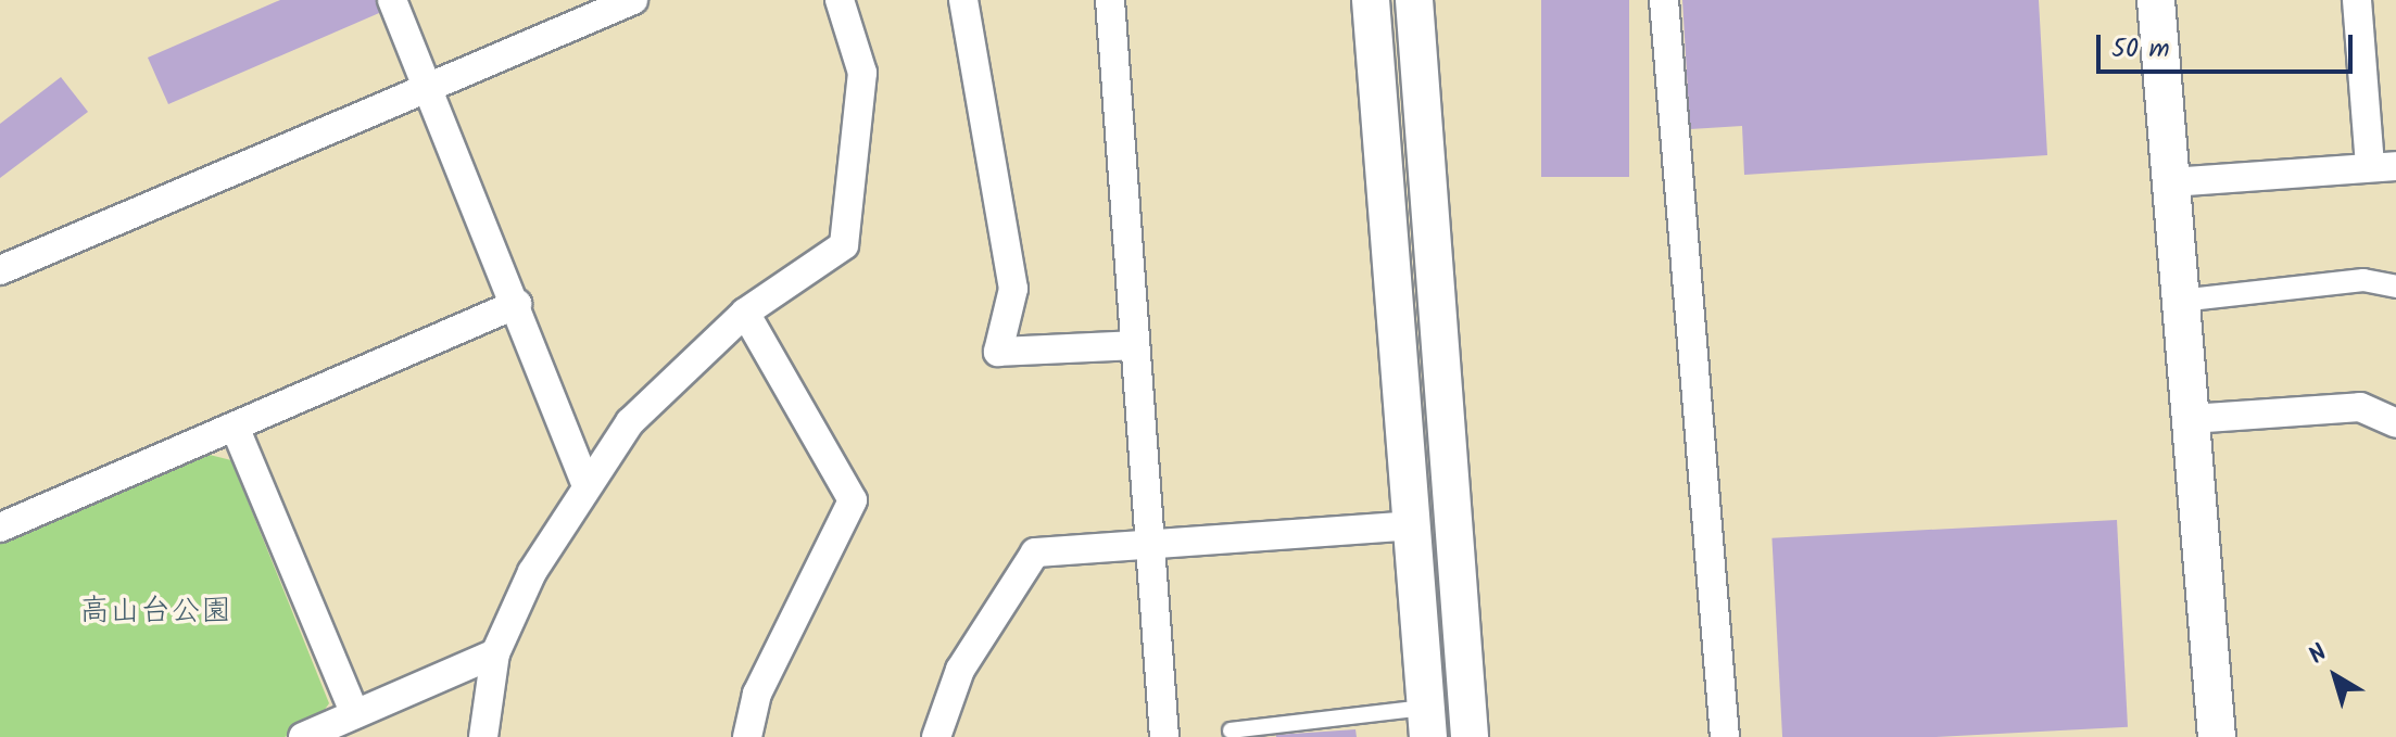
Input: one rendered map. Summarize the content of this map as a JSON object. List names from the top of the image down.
{
  "parks": ["高山台公園"],
  "scale_bar": "50 m",
  "north": "top left"
}
